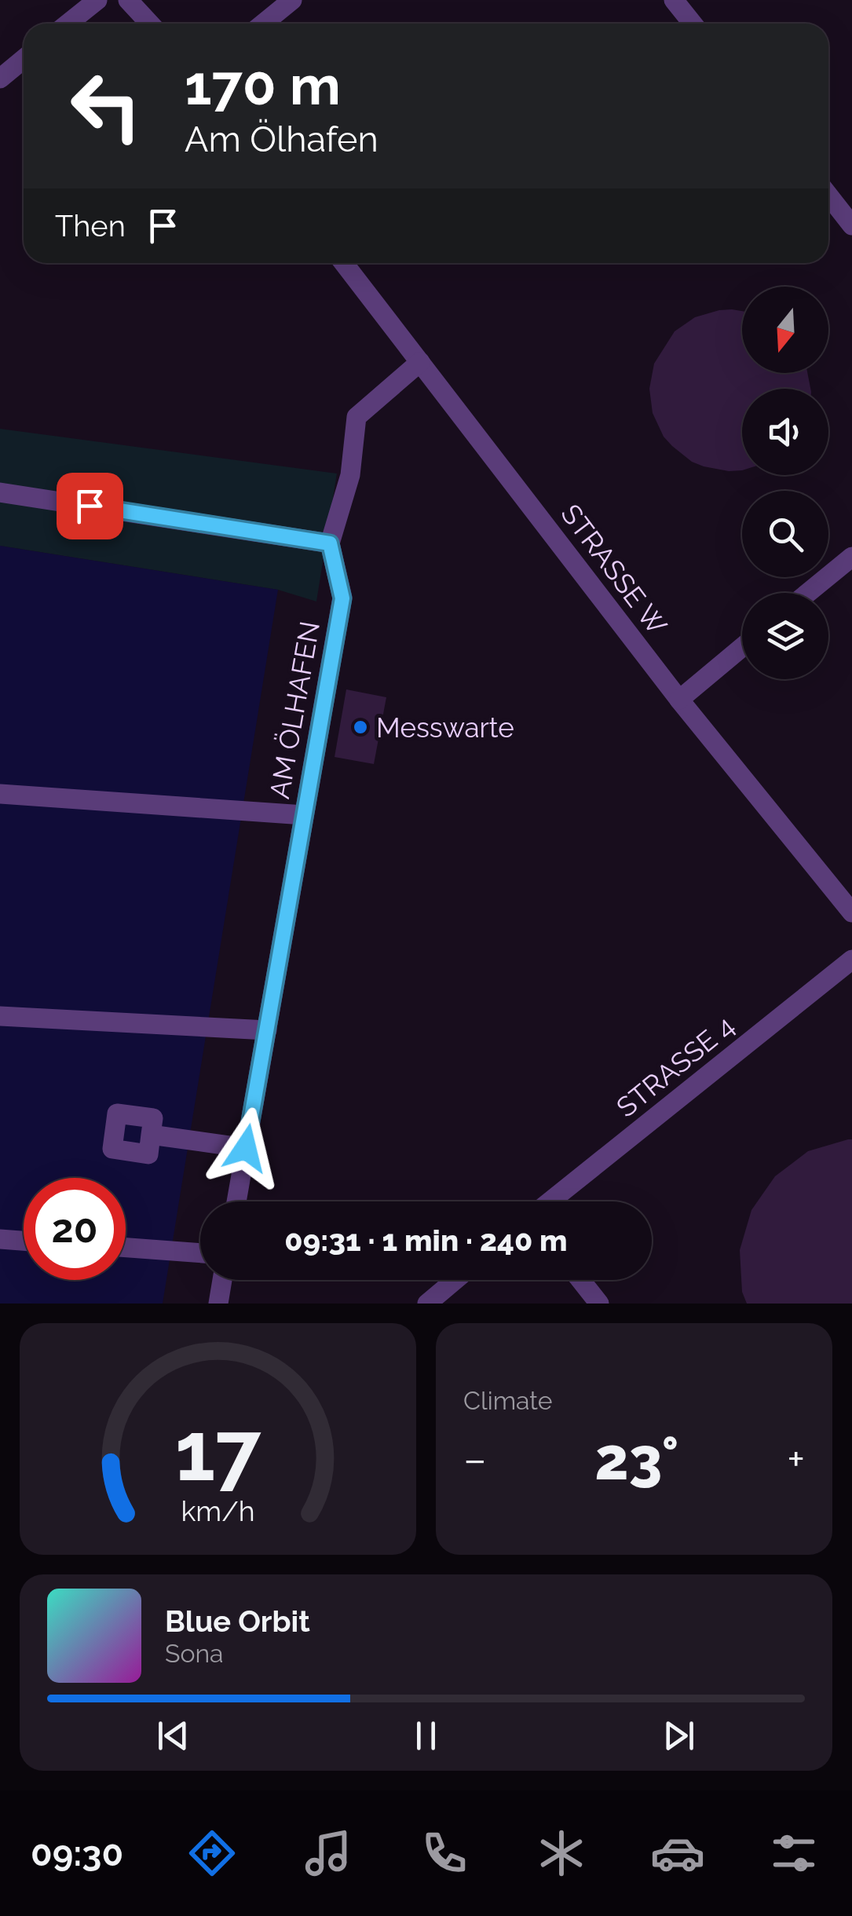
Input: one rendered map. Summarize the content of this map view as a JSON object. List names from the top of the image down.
{
  "streets": {
    "lane": ["STRASSE W", "AM ÖLHAFEN", "STRASSE 4"]
  },
  "places": ["Messwarte"],
  "north": "bottom",
  "page": {
    "turn": ["170 m", "Am Ölhafen"],
    "then": "Then",
    "limit": "20",
    "trip": "09:31 · 1 min · 240 m",
    "tile": "Climate",
    "heat": ["−", "23°", "+"],
    "song": ["Blue Orbit", "Sona"],
    "tabs": "09:30",
    "gauge": ["17", "km/h"]
  }
}
